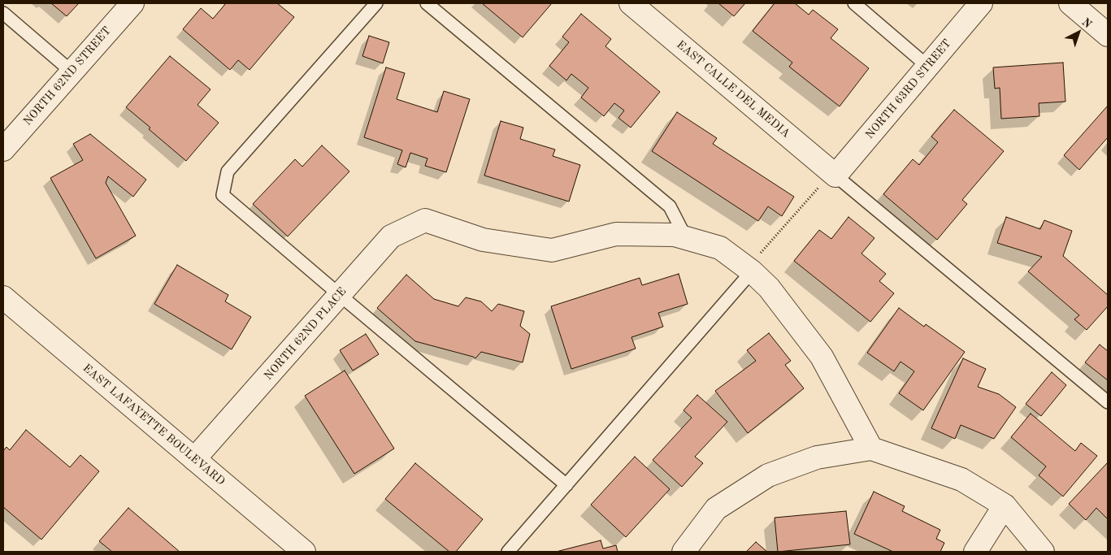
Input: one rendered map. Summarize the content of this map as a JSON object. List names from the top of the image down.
{
  "streets": {
    "street": [
      "NORTH 62ND STREET",
      "EAST CALLE DEL MEDIA",
      "NORTH 63RD STREET",
      "NORTH 62ND PLACE",
      "EAST LAFAYETTE BOULEVARD"
    ]
  },
  "crossings": [
    ["EAST CALLE DEL MEDIA", "NORTH 63RD STREET"],
    ["NORTH 62ND PLACE", "EAST LAFAYETTE BOULEVARD"]
  ],
  "north": "top right"
}
